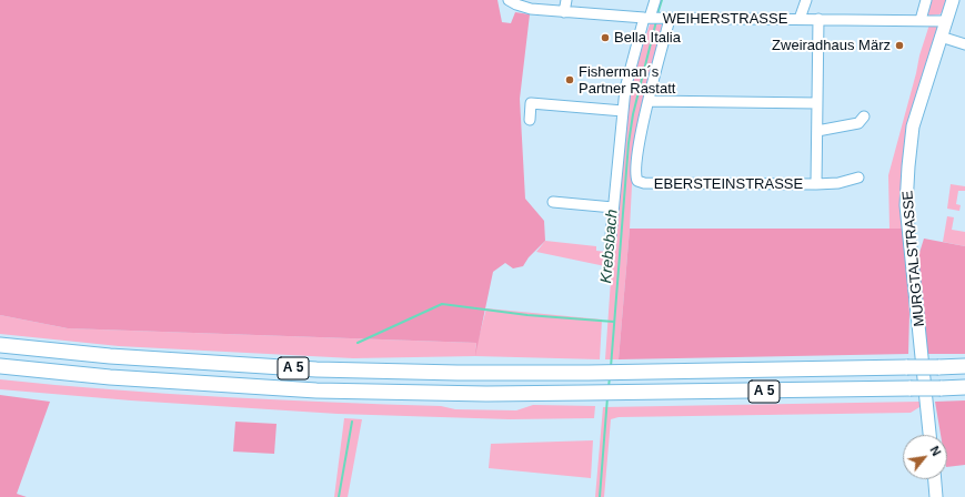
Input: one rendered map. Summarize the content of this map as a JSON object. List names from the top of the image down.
{
  "streets": {
    "highway": ["A 5"],
    "main road": ["MURGTALSTRASSE"],
    "street": ["WEIHERSTRASSE", "EBERSTEINSTRASSE"]
  },
  "crossings": [
    ["WEIHERSTRASSE", "MURGTALSTRASSE"]
  ],
  "water": ["Krebsbach"],
  "places": ["Bella Italia", "Zweiradhaus März", "Fisherman´s Partner Rastatt"],
  "north": "top right"
}
